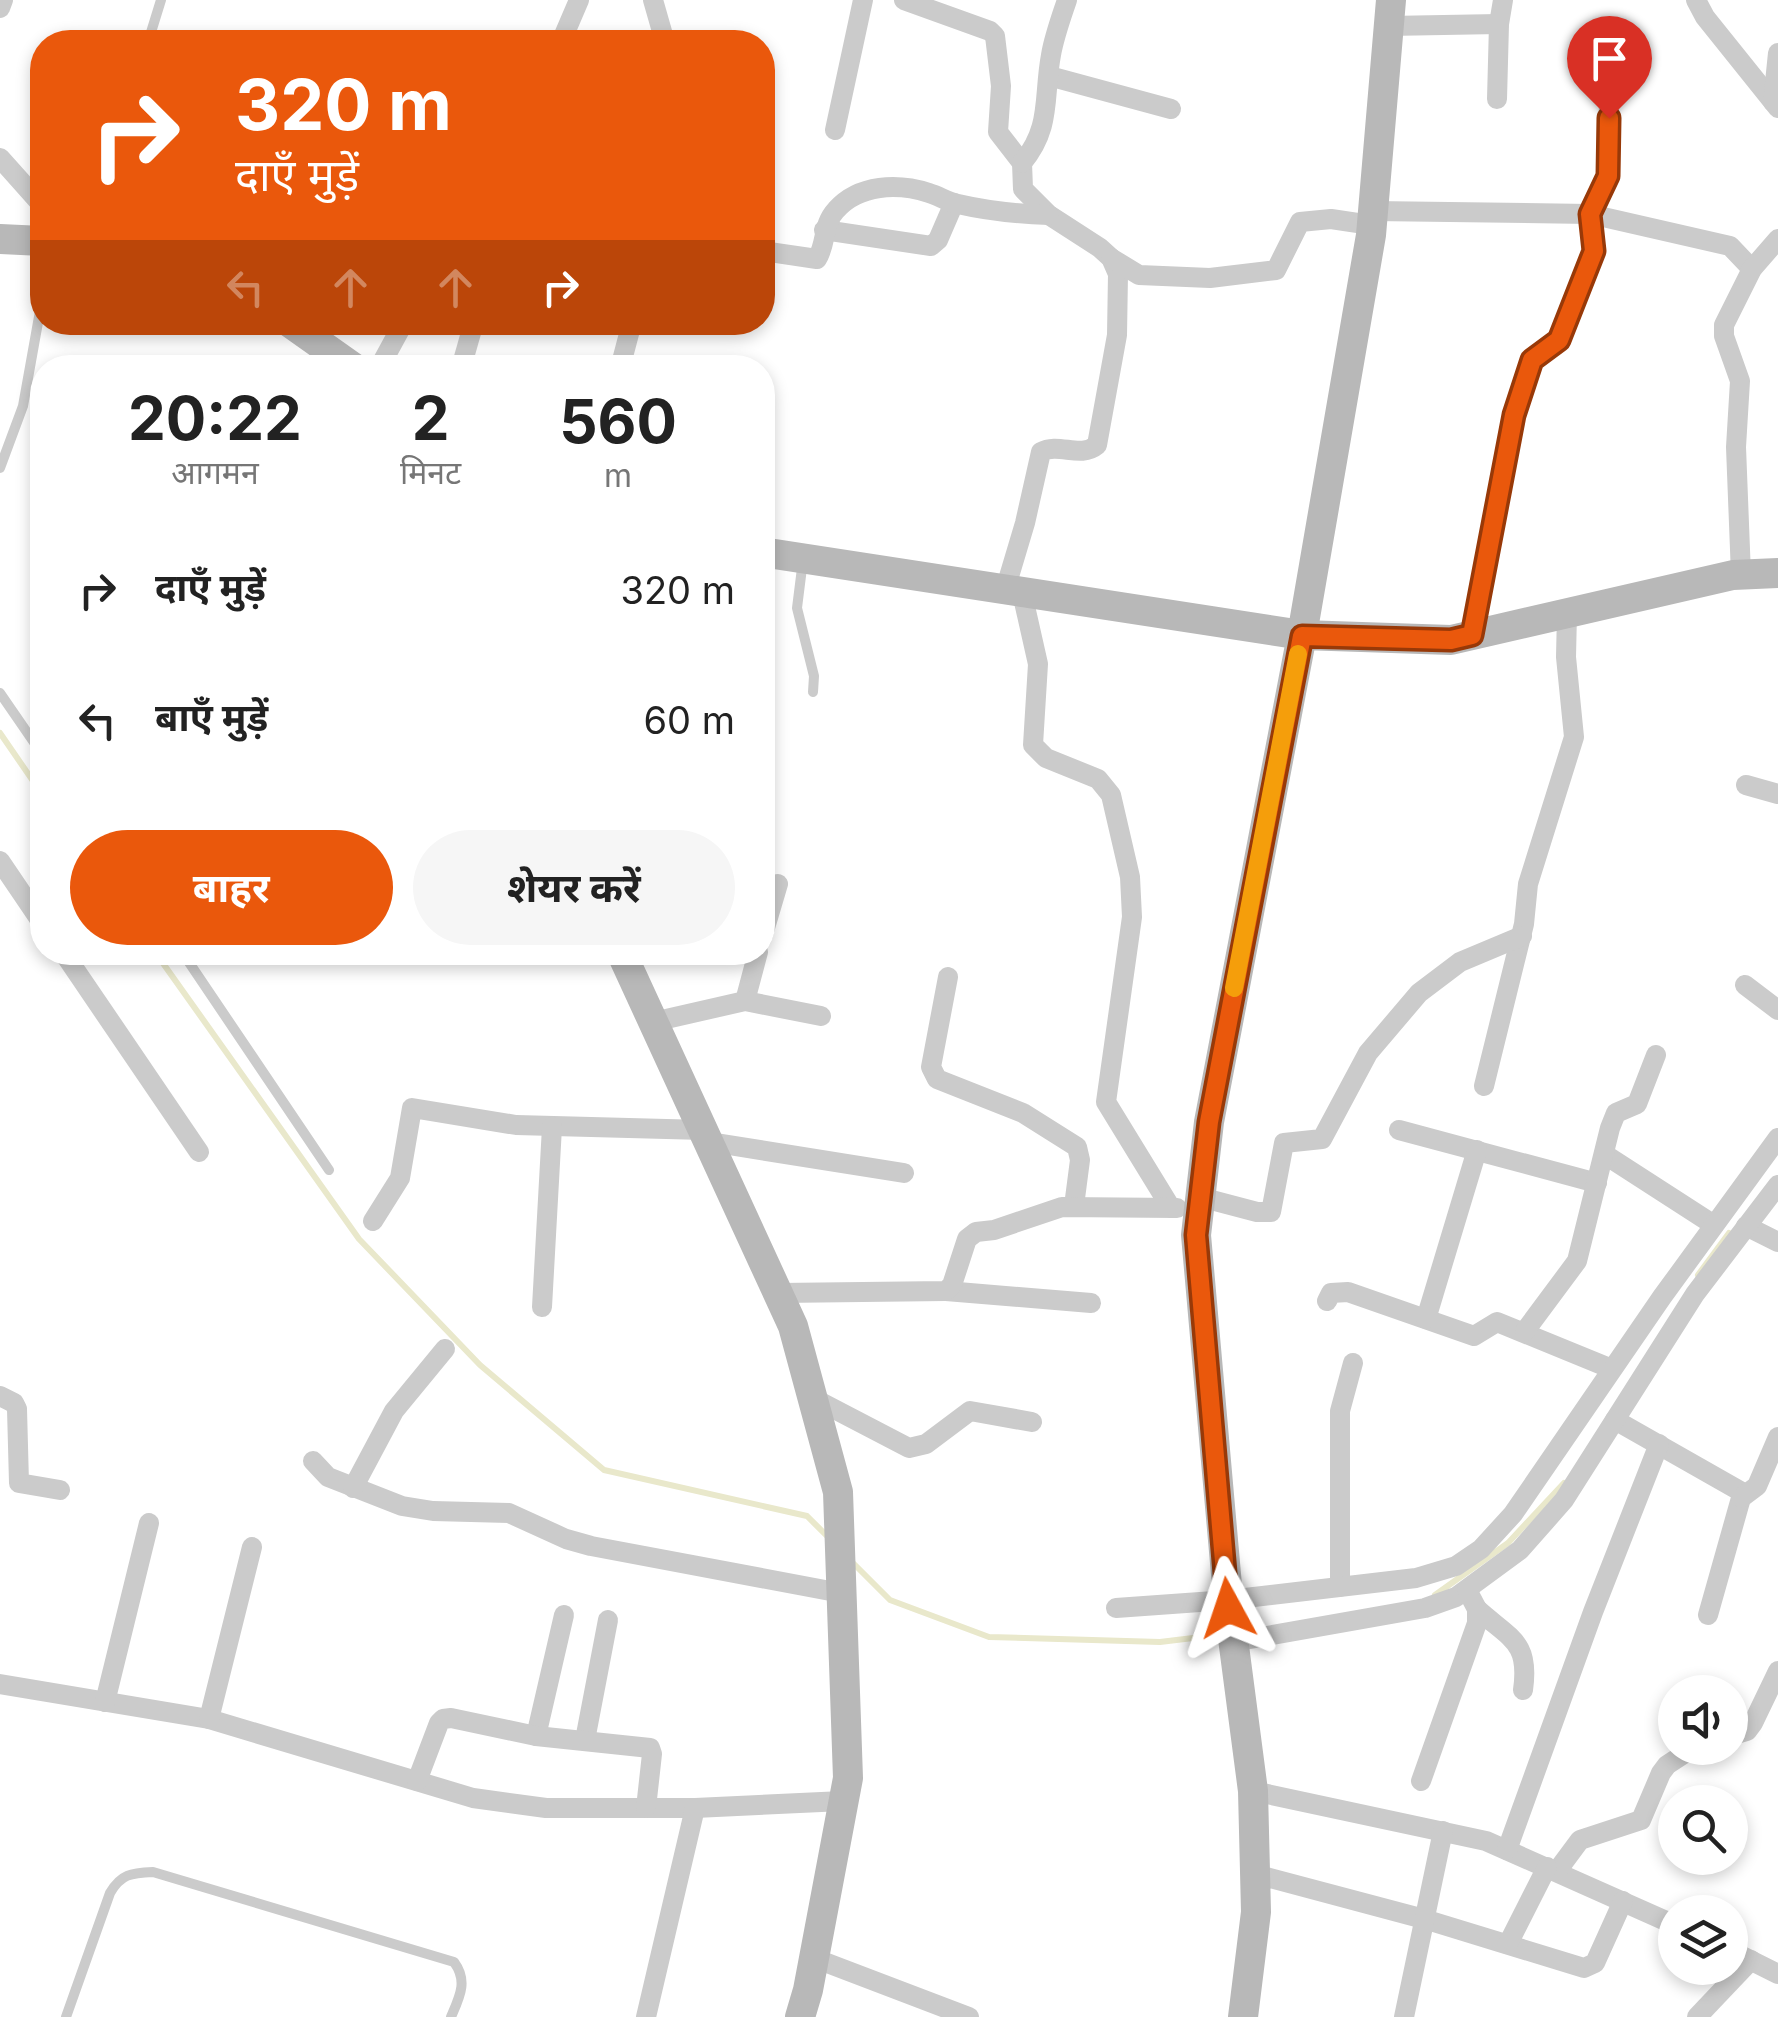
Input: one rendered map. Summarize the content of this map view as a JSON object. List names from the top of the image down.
{
  "page": {
    "turn": ["320 m", "दाएँ मुड़ें"],
    "eta": [
      "20:22",
      "आगमन",
      "2",
      "मिनट",
      "560",
      "m"
    ],
    "list": [
      {
        "name": "दाएँ मुड़ें",
        "value": "320 m"
      },
      {
        "name": "बाएँ मुड़ें",
        "value": "60 m"
      }
    ],
    "buttons": ["बाहर", "शेयर करें"]
  }
}
